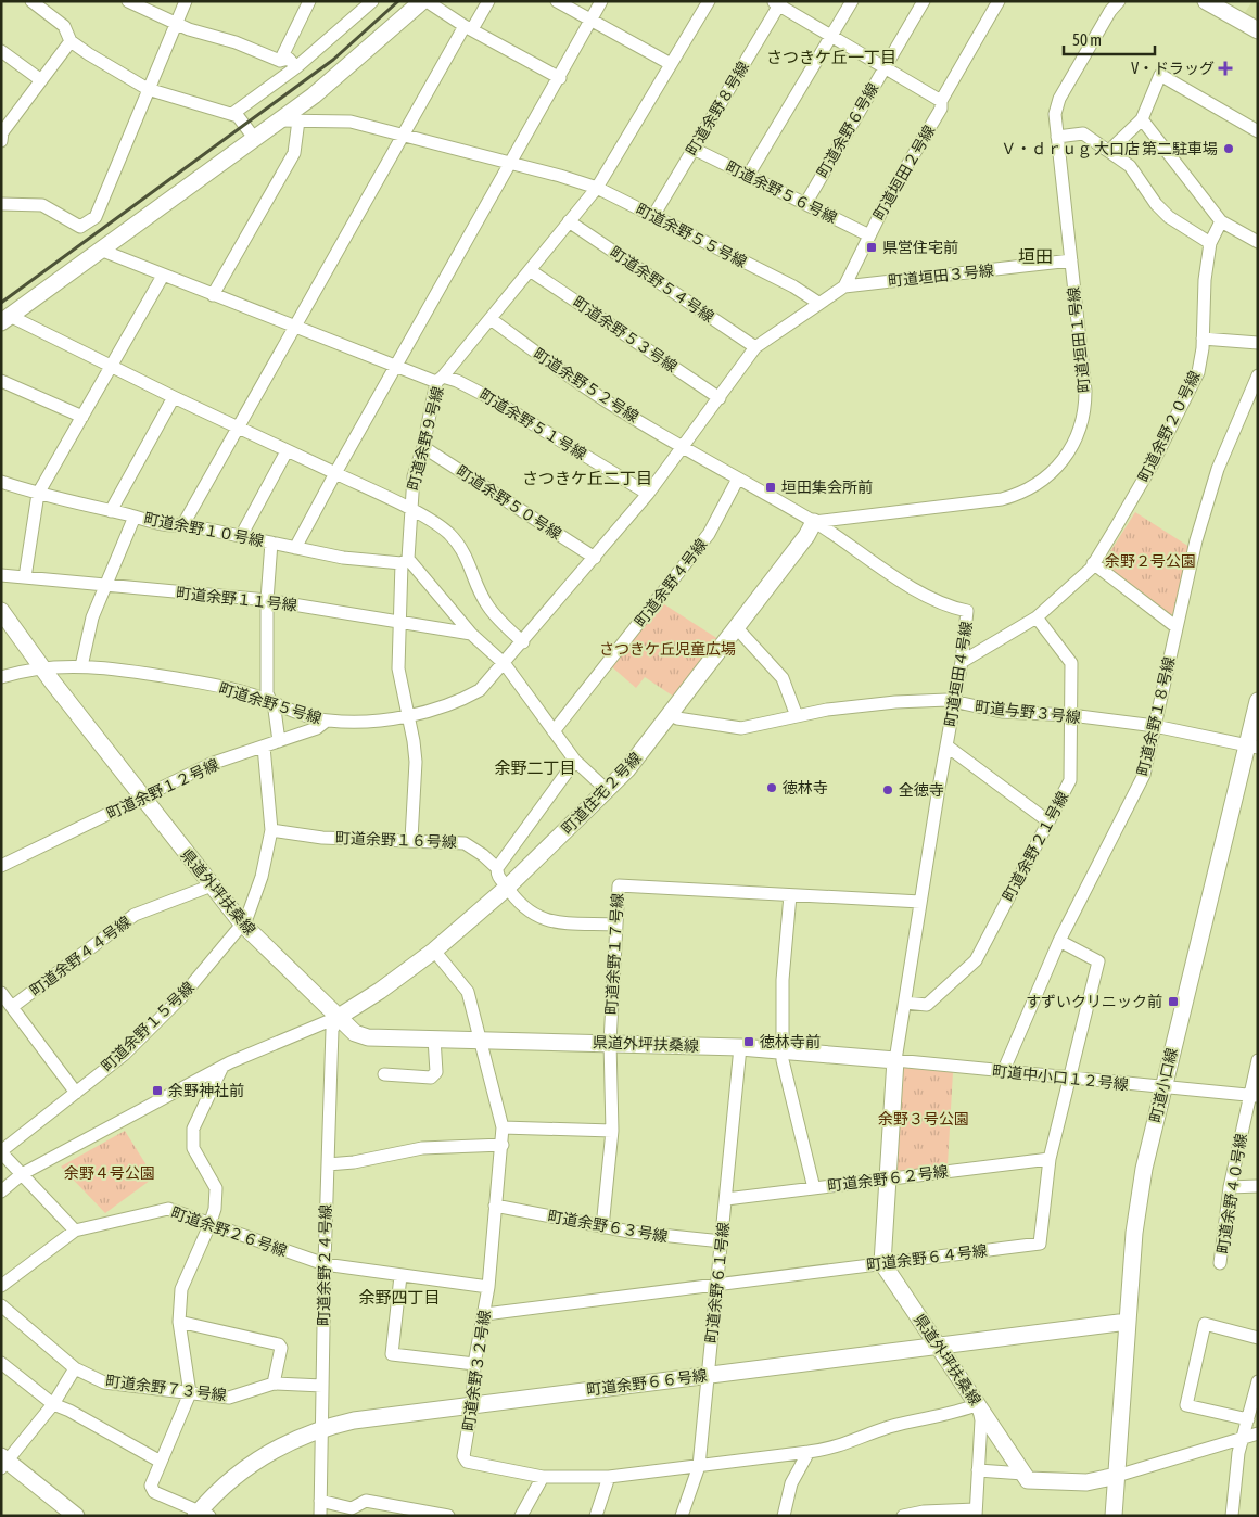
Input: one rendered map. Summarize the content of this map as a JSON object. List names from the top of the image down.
{
  "streets": {
    "street": [
      "町道余野８号線",
      "町道余野６号線",
      "町道垣田２号線",
      "町道余野５６号線",
      "町道余野５５号線",
      "町道垣田３号線",
      "町道余野５４号線",
      "町道余野５３号線",
      "町道垣田１号線",
      "町道余野５２号線",
      "町道余野５１号線",
      "町道余野２０号線",
      "町道余野９号線",
      "町道余野５０号線",
      "町道余野１０号線",
      "町道余野４号線",
      "町道余野１１号線",
      "町道垣田４号線",
      "町道余野５号線",
      "町道与野３号線",
      "町道余野１８号線",
      "町道余野１２号線",
      "町道住宅２号線",
      "町道余野１６号線",
      "町道余野２１号線",
      "県道外坪扶桑線",
      "町道余野１７号線",
      "町道余野４４号線",
      "町道余野１５号線",
      "町道中小口１２号線",
      "町道小口線",
      "町道余野６２号線",
      "町道余野４０号線",
      "町道余野６３号線",
      "町道余野２６号線",
      "町道余野６４号線",
      "町道余野２４号線",
      "町道余野６１号線",
      "町道余野３２号線",
      "町道余野６６号線",
      "町道余野７３号線"
    ]
  },
  "crossings": [
    ["町道余野８号線", "町道余野５６号線"],
    ["町道余野８号線", "町道余野５５号線"],
    ["町道余野６号線", "町道余野５６号線"],
    ["町道垣田２号線", "町道余野５６号線"],
    ["町道垣田２号線", "町道垣田３号線"],
    ["町道余野５５号線", "町道余野９号線"],
    ["町道垣田３号線", "町道垣田１号線"],
    ["町道余野５４号線", "町道余野９号線"],
    ["町道余野５３号線", "町道余野９号線"],
    ["町道垣田１号線", "町道垣田４号線"],
    ["町道垣田１号線", "町道住宅２号線"],
    ["町道余野５２号線", "町道余野９号線"],
    ["町道余野５２号線", "町道垣田４号線"],
    ["町道余野５２号線", "町道余野５号線"],
    ["町道余野５１号線", "町道余野９号線"],
    ["町道余野５１号線", "町道余野５号線"],
    ["町道余野２０号線", "町道垣田４号線"],
    ["町道余野２０号線", "町道余野２１号線"],
    ["町道余野９号線", "町道余野５０号線"],
    ["町道余野９号線", "町道余野１０号線"],
    ["町道余野９号線", "町道余野１１号線"],
    ["町道余野９号線", "町道余野５号線"],
    ["町道余野９号線", "町道余野１６号線"],
    ["町道余野５０号線", "町道余野５号線"],
    ["町道余野４号線", "町道垣田４号線"],
    ["町道垣田４号線", "町道余野５号線"],
    ["町道垣田４号線", "町道与野３号線"],
    ["町道垣田４号線", "町道住宅２号線"],
    ["町道垣田４号線", "町道余野２１号線"],
    ["町道垣田４号線", "県道外坪扶桑線"],
    ["町道垣田４号線", "町道余野１７号線"],
    ["町道垣田４号線", "町道中小口１２号線"],
    ["町道余野５号線", "町道余野１２号線"],
    ["町道余野５号線", "県道外坪扶桑線"],
    ["町道与野３号線", "町道余野１８号線"],
    ["町道与野３号線", "町道住宅２号線"],
    ["町道与野３号線", "町道余野２１号線"],
    ["町道与野３号線", "町道小口線"],
    ["町道余野１８号線", "町道中小口１２号線"],
    ["町道余野１８号線", "町道余野６４号線"],
    ["町道余野１２号線", "県道外坪扶桑線"],
    ["町道余野１２号線", "町道余野１５号線"],
    ["町道住宅２号線", "町道余野１６号線"],
    ["町道住宅２号線", "県道外坪扶桑線"],
    ["町道住宅２号線", "町道余野２４号線"],
    ["町道住宅２号線", "町道余野３２号線"],
    ["町道余野１６号線", "町道余野１７号線"],
    ["町道余野１６号線", "町道余野１５号線"],
    ["県道外坪扶桑線", "町道余野１７号線"],
    ["県道外坪扶桑線", "町道余野４４号線"],
    ["県道外坪扶桑線", "町道余野１５号線"],
    ["県道外坪扶桑線", "町道中小口１２号線"],
    ["県道外坪扶桑線", "町道余野６４号線"],
    ["県道外坪扶桑線", "町道余野２４号線"],
    ["県道外坪扶桑線", "町道余野６１号線"],
    ["県道外坪扶桑線", "町道余野３２号線"],
    ["県道外坪扶桑線", "町道余野６６号線"],
    ["町道余野１７号線", "町道余野６３号線"],
    ["町道中小口１２号線", "町道小口線"],
    ["町道中小口１２号線", "町道余野４０号線"],
    ["町道中小口１２号線", "町道余野６４号線"],
    ["町道小口線", "町道余野６６号線"],
    ["町道余野６２号線", "町道余野６４号線"],
    ["町道余野６２号線", "町道余野６１号線"],
    ["町道余野６３号線", "町道余野６１号線"],
    ["町道余野６３号線", "町道余野３２号線"],
    ["町道余野２６号線", "町道余野２４号線"],
    ["町道余野２６号線", "町道余野３２号線"],
    ["町道余野６４号線", "町道余野６１号線"],
    ["町道余野６４号線", "町道余野３２号線"],
    ["町道余野２４号線", "町道余野６６号線"],
    ["町道余野２４号線", "町道余野７３号線"],
    ["町道余野６１号線", "町道余野３２号線"],
    ["町道余野６１号線", "町道余野６６号線"],
    ["町道余野３２号線", "町道余野６６号線"]
  ],
  "districts": [
    "さつきケ丘一丁目",
    "垣田",
    "さつきケ丘二丁目",
    "余野二丁目",
    "余野四丁目"
  ],
  "parks": [
    "余野２号公園",
    "さつきケ丘児童広場",
    "余野３号公園",
    "余野４号公園"
  ],
  "places": {
    "health": ["V・ドラッグ"],
    "other": ["Ｖ・ｄｒｕｇ 大口店 第二駐車場", "徳林寺", "全徳寺"],
    "transit": [
      "県営住宅前",
      "垣田集会所前",
      "すずいクリニック前",
      "徳林寺前",
      "余野神社前"
    ]
  },
  "scale_bar": "50 m"
}
